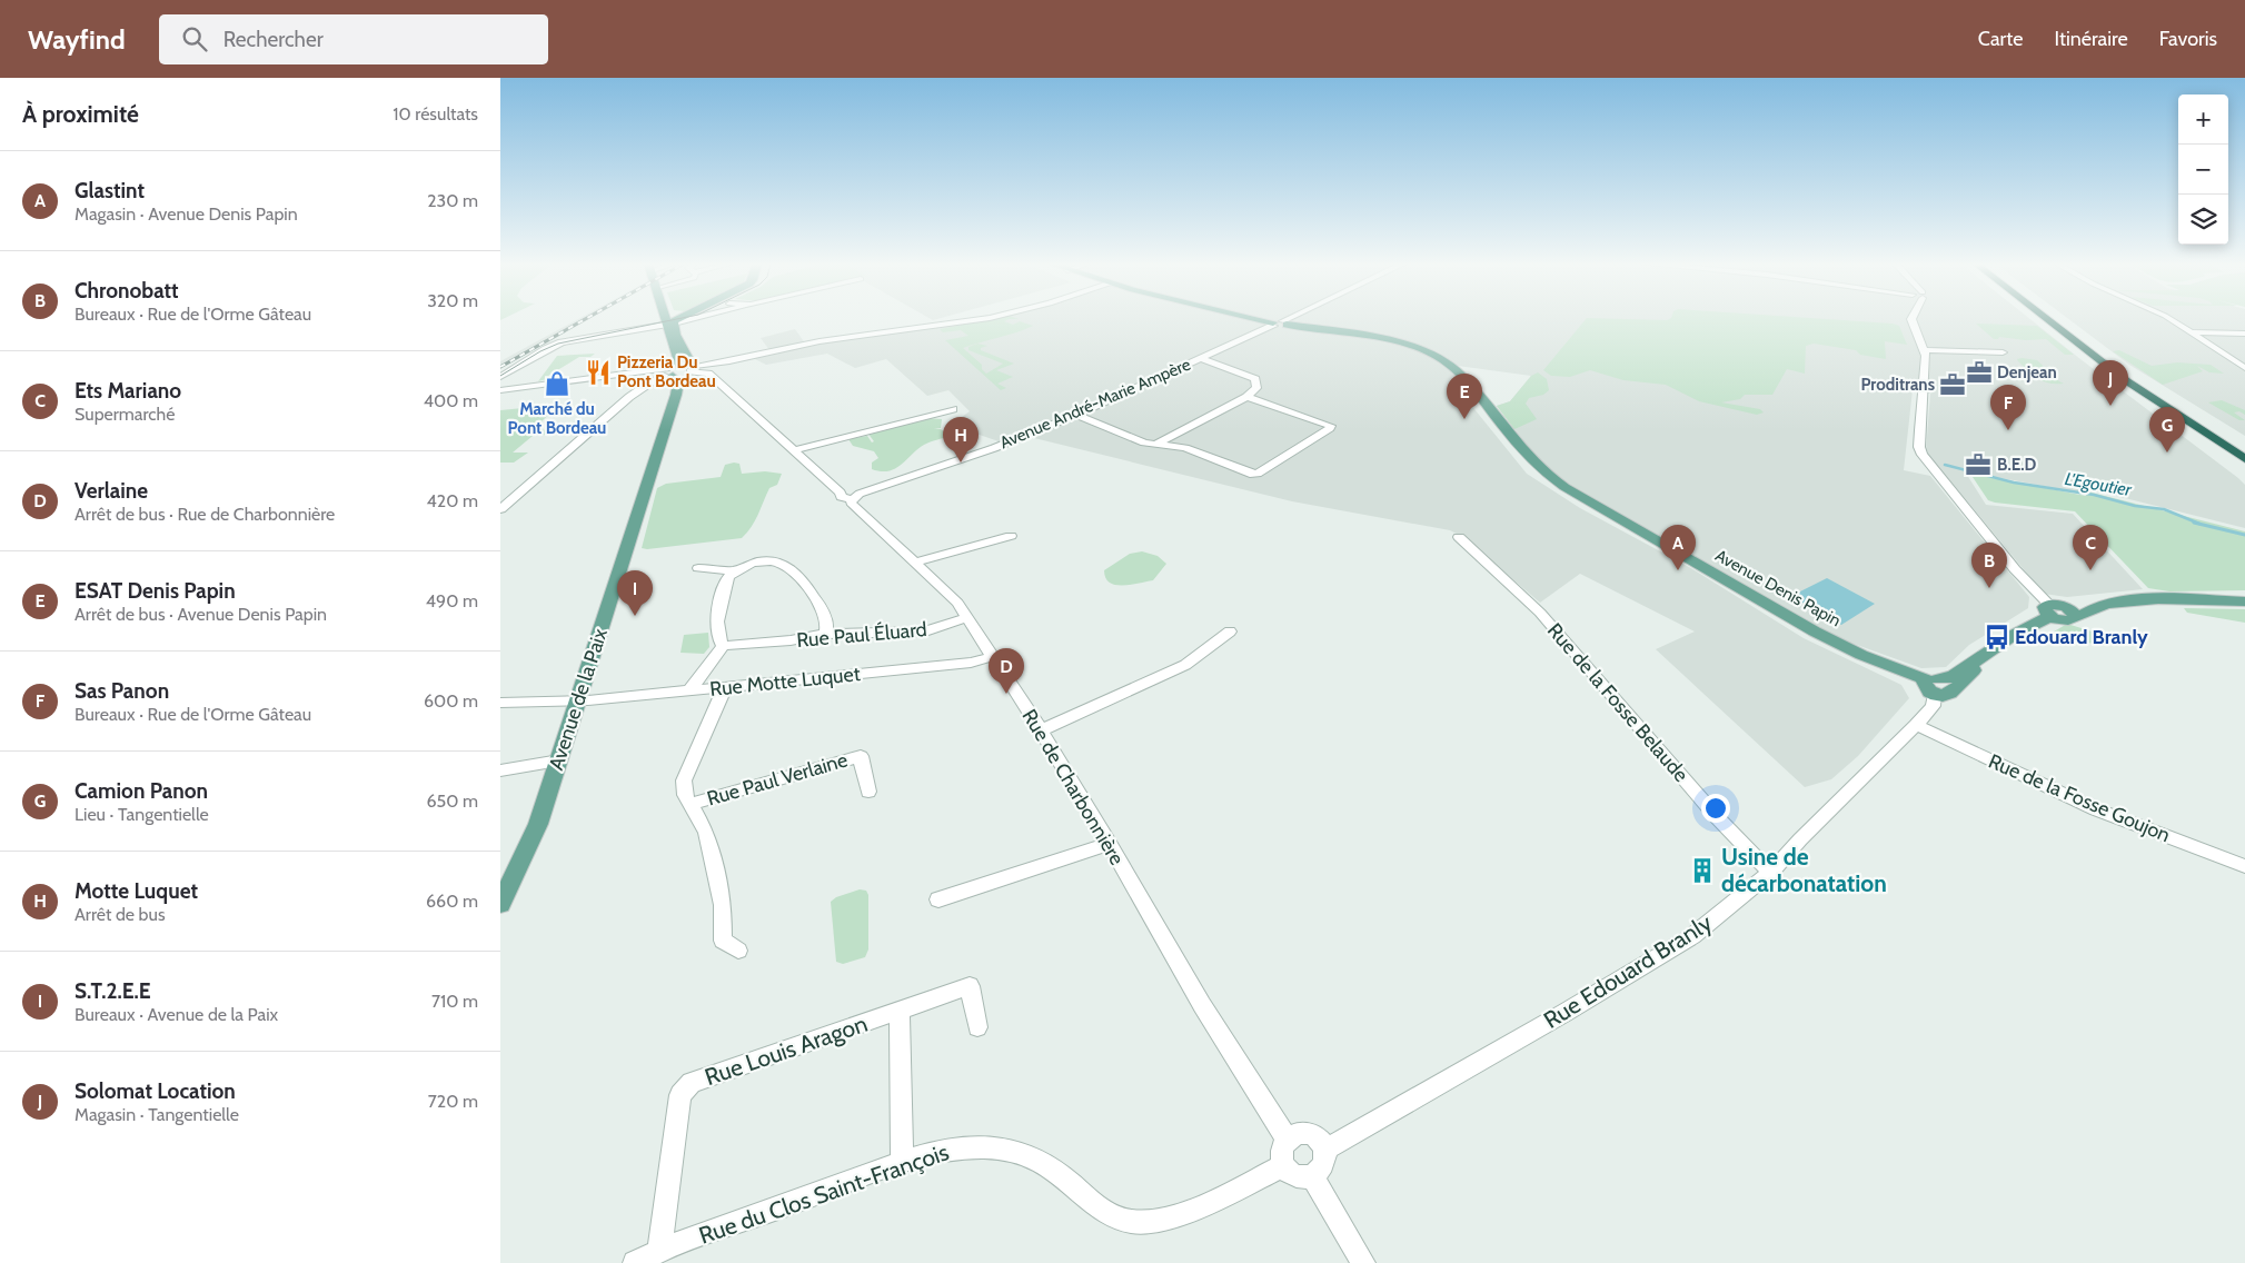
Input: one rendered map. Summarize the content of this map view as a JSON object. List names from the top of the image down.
{
  "streets": {
    "main road": ["Avenue Denis Papin", "Avenue de la Paix"],
    "street": [
      "Avenue André-Marie Ampère",
      "Rue Paul Éluard",
      "Rue Motte Luquet",
      "Rue de la Fosse Belaude",
      "Rue Paul Verlaine",
      "Rue de Charbonnière",
      "Rue de la Fosse Goujon",
      "Rue Edouard Branly",
      "Rue Louis Aragon",
      "Rue du Clos Saint-François"
    ]
  },
  "crossings": [
    ["Avenue André-Marie Ampère", "Avenue Denis Papin"],
    ["Avenue André-Marie Ampère", "Rue de Charbonnière"],
    ["Avenue Denis Papin", "Rue Edouard Branly"],
    ["Rue Paul Éluard", "Rue de Charbonnière"],
    ["Rue Motte Luquet", "Avenue de la Paix"],
    ["Rue Motte Luquet", "Rue de Charbonnière"],
    ["Avenue de la Paix", "Rue de Charbonnière"],
    ["Rue de la Fosse Belaude", "Rue Edouard Branly"],
    ["Rue de Charbonnière", "Rue Edouard Branly"],
    ["Rue de Charbonnière", "Rue du Clos Saint-François"],
    ["Rue de la Fosse Goujon", "Rue Edouard Branly"],
    ["Rue Edouard Branly", "Rue du Clos Saint-François"],
    ["Rue Louis Aragon", "Rue du Clos Saint-François"]
  ],
  "water": ["L'Egoutier"],
  "places": {
    "restaurant": ["Pizzeria Du Pont Bordeau"],
    "office": ["Denjean", "Proditrans", "B.E.D"],
    "shop": ["Marché du Pont Bordeau"],
    "bus stop": ["Edouard Branly"],
    "building": ["Usine de décarbonatation"]
  },
  "page": {
    "header": "Wayfind",
    "search": "Rechercher",
    "nav": ["Carte", "Itinéraire", "Favoris"],
    "heading": ["À proximité", "10 résultats"],
    "map_buttons": ["+", "−"],
    "list": [
      {
        "mark": "A",
        "name": "Glastint",
        "note": "Magasin · Avenue Denis Papin",
        "value": "230 m"
      },
      {
        "mark": "B",
        "name": "Chronobatt",
        "note": "Bureaux · Rue de l'Orme Gâteau",
        "value": "320 m"
      },
      {
        "mark": "C",
        "name": "Ets Mariano",
        "note": "Supermarché",
        "value": "400 m"
      },
      {
        "mark": "D",
        "name": "Verlaine",
        "note": "Arrêt de bus · Rue de Charbonnière",
        "value": "420 m"
      },
      {
        "mark": "E",
        "name": "ESAT Denis Papin",
        "note": "Arrêt de bus · Avenue Denis Papin",
        "value": "490 m"
      },
      {
        "mark": "F",
        "name": "Sas Panon",
        "note": "Bureaux · Rue de l'Orme Gâteau",
        "value": "600 m"
      },
      {
        "mark": "G",
        "name": "Camion Panon",
        "note": "Lieu · Tangentielle",
        "value": "650 m"
      },
      {
        "mark": "H",
        "name": "Motte Luquet",
        "note": "Arrêt de bus",
        "value": "660 m"
      },
      {
        "mark": "I",
        "name": "S.T.2.E.E",
        "note": "Bureaux · Avenue de la Paix",
        "value": "710 m"
      },
      {
        "mark": "J",
        "name": "Solomat Location",
        "note": "Magasin · Tangentielle",
        "value": "720 m"
      }
    ],
    "pins": [
      "J",
      "E",
      "F",
      "G",
      "H",
      "A",
      "C",
      "B",
      "I",
      "D"
    ]
  }
}
